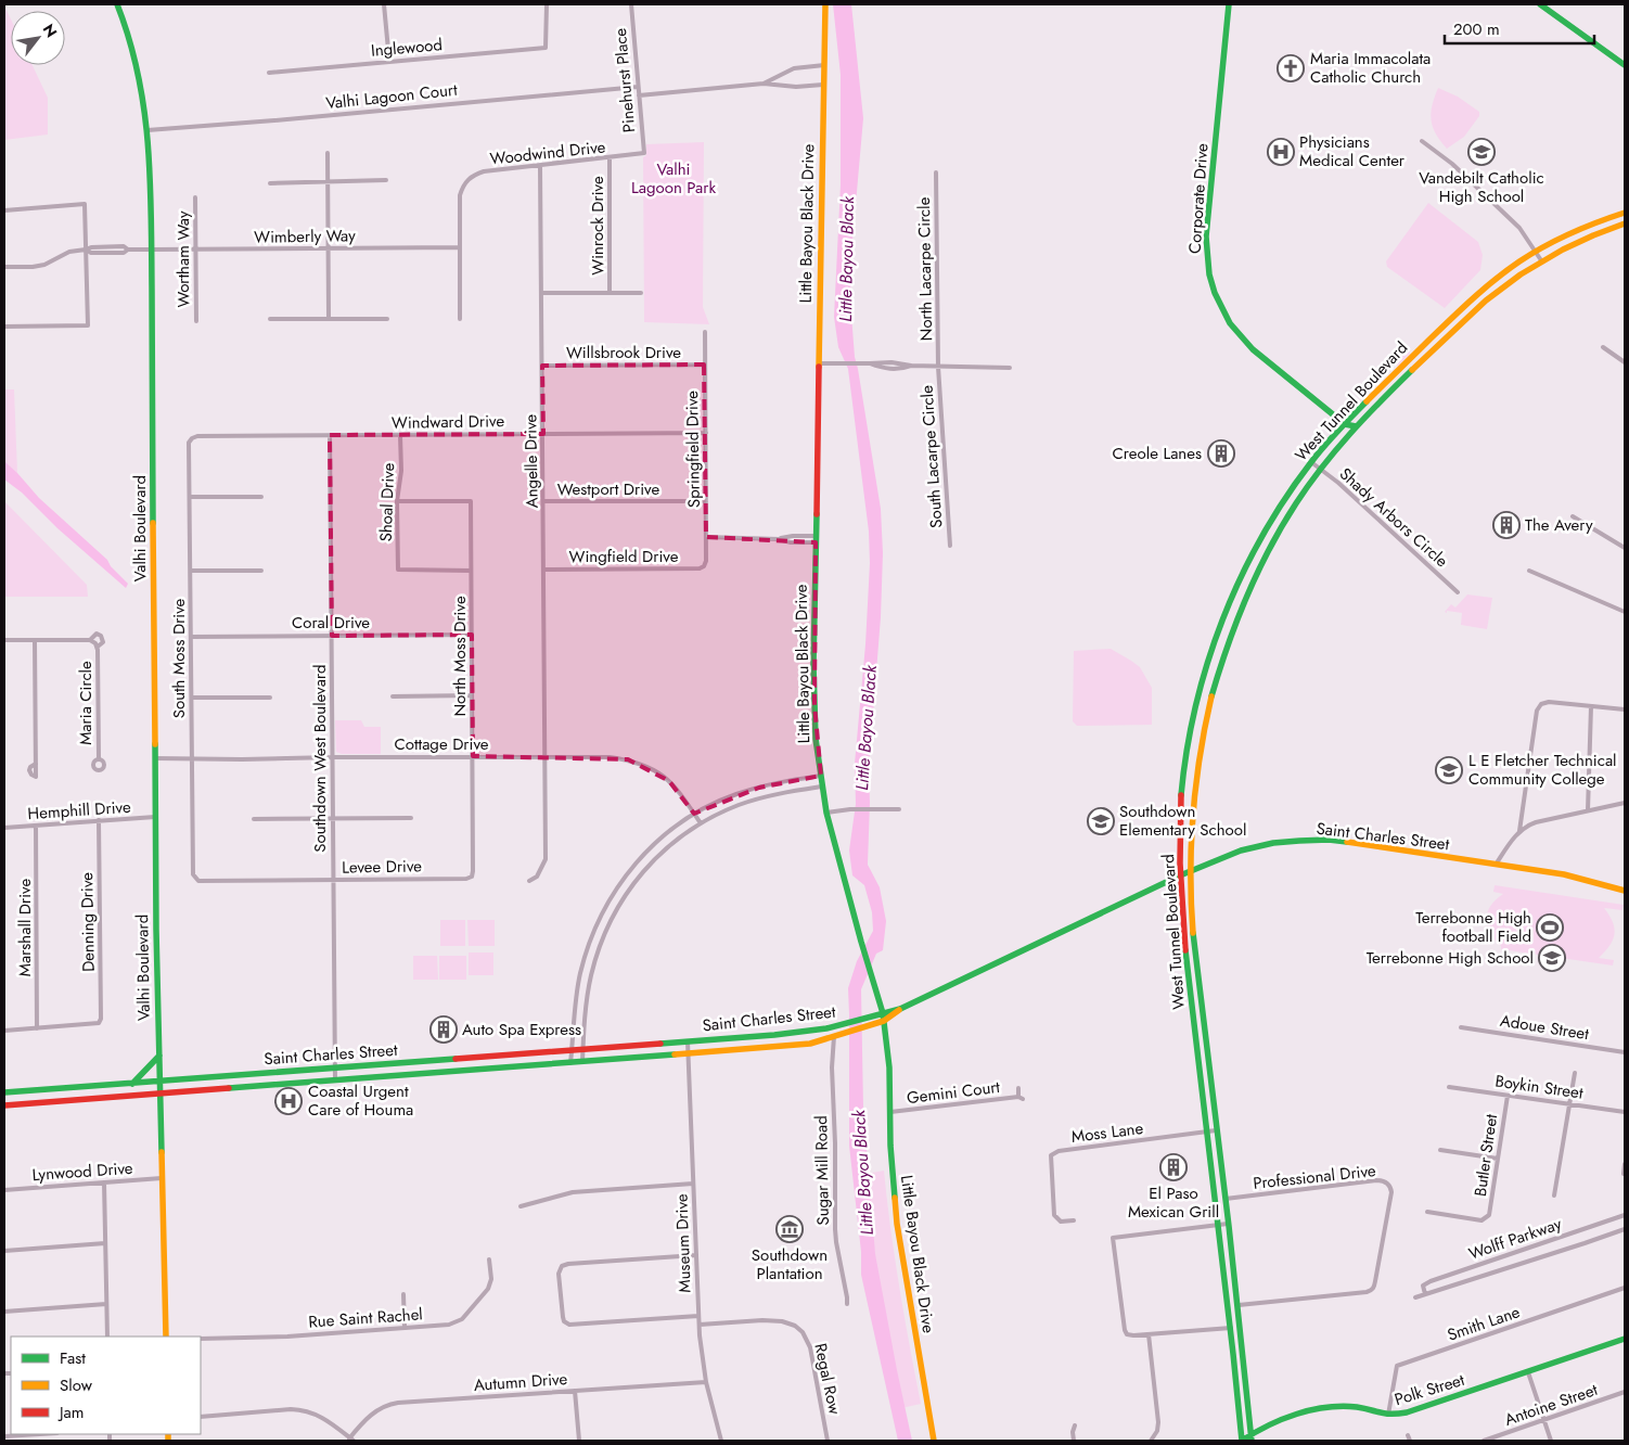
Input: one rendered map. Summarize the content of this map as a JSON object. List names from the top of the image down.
{
  "streets": {
    "street": [
      "Inglewood",
      "Pinehurst Place",
      "Valhi Lagoon Court",
      "Woodwind Drive",
      "Corporate Drive",
      "Little Bayou Black Drive",
      "Winrock Drive",
      "Wimberly Way",
      "Wortham Way",
      "North Lacarpe Circle",
      "Willsbrook Drive",
      "West Tunnel Boulevard",
      "Windward Drive",
      "Springfield Drive",
      "South Lacarpe Circle",
      "Angelle Drive",
      "Westport Drive",
      "Shoal Drive",
      "Shady Arbors Circle",
      "Valhi Boulevard",
      "Wingfield Drive",
      "Coral Drive",
      "North Moss Drive",
      "South Moss Drive",
      "Maria Circle",
      "Cottage Drive",
      "Southdown West Boulevard",
      "Hemphill Drive",
      "Saint Charles Street",
      "Levee Drive",
      "Denning Drive",
      "Marshall Drive",
      "Adoue Street",
      "Boykin Street",
      "Gemini Court",
      "Moss Lane",
      "Butler Street",
      "Sugar Mill Road",
      "Lynwood Drive",
      "Professional Drive",
      "Wolff Parkway",
      "Museum Drive",
      "Rue Saint Rachel",
      "Smith Lane",
      "Regal Row",
      "Autumn Drive",
      "Polk Street",
      "Antoine Street"
    ]
  },
  "crossings": [
    ["Pinehurst Place", "Valhi Lagoon Court"],
    ["Pinehurst Place", "Woodwind Drive"],
    ["Valhi Lagoon Court", "Valhi Boulevard"],
    ["Woodwind Drive", "Winrock Drive"],
    ["Woodwind Drive", "Wimberly Way"],
    ["Woodwind Drive", "Angelle Drive"],
    ["Corporate Drive", "West Tunnel Boulevard"],
    ["Little Bayou Black Drive", "Saint Charles Street"],
    ["Little Bayou Black Drive", "Gemini Court"],
    ["Wimberly Way", "Wortham Way"],
    ["Wimberly Way", "Valhi Boulevard"],
    ["North Lacarpe Circle", "South Lacarpe Circle"],
    ["Willsbrook Drive", "Springfield Drive"],
    ["Willsbrook Drive", "Angelle Drive"],
    ["West Tunnel Boulevard", "Shady Arbors Circle"],
    ["West Tunnel Boulevard", "Saint Charles Street"],
    ["West Tunnel Boulevard", "Moss Lane"],
    ["West Tunnel Boulevard", "Professional Drive"],
    ["West Tunnel Boulevard", "Polk Street"],
    ["Windward Drive", "Springfield Drive"],
    ["Windward Drive", "Angelle Drive"],
    ["Windward Drive", "Shoal Drive"],
    ["Windward Drive", "South Moss Drive"],
    ["Windward Drive", "Southdown West Boulevard"],
    ["Springfield Drive", "Westport Drive"],
    ["Springfield Drive", "Wingfield Drive"],
    ["Angelle Drive", "Westport Drive"],
    ["Angelle Drive", "Wingfield Drive"],
    ["Angelle Drive", "Cottage Drive"],
    ["Shoal Drive", "North Moss Drive"],
    ["Valhi Boulevard", "Cottage Drive"],
    ["Valhi Boulevard", "Hemphill Drive"],
    ["Valhi Boulevard", "Saint Charles Street"],
    ["Valhi Boulevard", "Lynwood Drive"],
    ["Coral Drive", "North Moss Drive"],
    ["Coral Drive", "South Moss Drive"],
    ["Coral Drive", "Southdown West Boulevard"],
    ["North Moss Drive", "Cottage Drive"],
    ["North Moss Drive", "Levee Drive"],
    ["South Moss Drive", "Cottage Drive"],
    ["South Moss Drive", "Levee Drive"],
    ["Cottage Drive", "Southdown West Boulevard"],
    ["Southdown West Boulevard", "Saint Charles Street"],
    ["Southdown West Boulevard", "Levee Drive"],
    ["Hemphill Drive", "Denning Drive"],
    ["Hemphill Drive", "Marshall Drive"],
    ["Saint Charles Street", "Sugar Mill Road"],
    ["Saint Charles Street", "Museum Drive"],
    ["Denning Drive", "Marshall Drive"],
    ["Boykin Street", "Butler Street"],
    ["Museum Drive", "Regal Row"],
    ["Museum Drive", "Autumn Drive"],
    ["Smith Lane", "Polk Street"]
  ],
  "water": ["Little Bayou Black"],
  "parks": ["Valhi Lagoon Park"],
  "places": {
    "church": ["Maria Immacolata Catholic Church"],
    "hospital": ["Physicians Medical Center", "Coastal Urgent Care of Houma"],
    "school or university": [
      "Vandebilt Catholic High School",
      "L E Fletcher Technical Community College",
      "Southdown Elementary School",
      "Terrebonne High School"
    ],
    "building": [
      "Creole Lanes",
      "The Avery",
      "Auto Spa Express",
      "El Paso Mexican Grill"
    ],
    "sports": ["Terrebonne High football Field"],
    "museum": ["Southdown Plantation"]
  },
  "legend": ["Fast", "Slow", "Jam"],
  "scale_bar": "200 m",
  "north": "top right"
}
